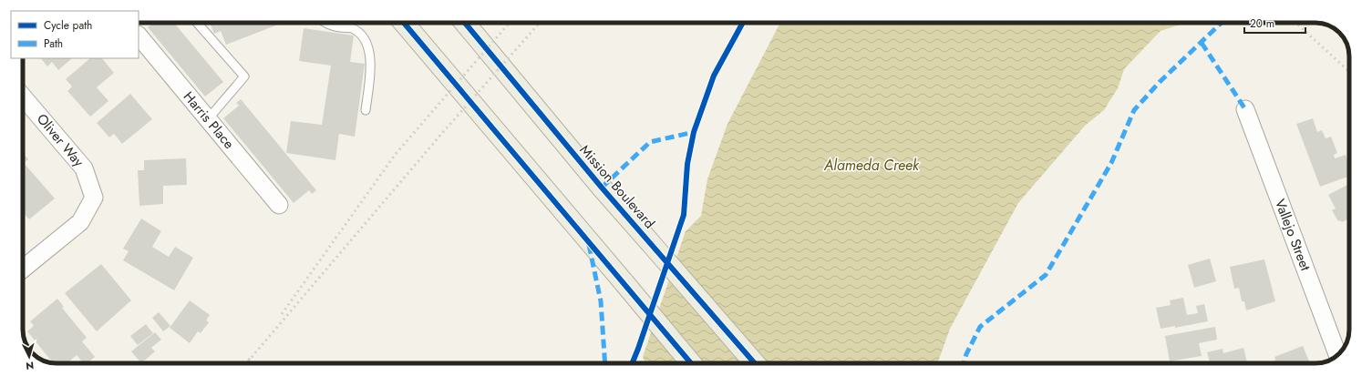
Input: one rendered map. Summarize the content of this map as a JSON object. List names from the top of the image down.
{
  "streets": {
    "main road": ["Mission Boulevard"],
    "street": ["Harris Place", "Oliver Way", "Vallejo Street"]
  },
  "water": ["Alameda Creek"],
  "legend": ["Cycle path", "Path"],
  "scale_bar": "20 m",
  "north": "bottom"
}
